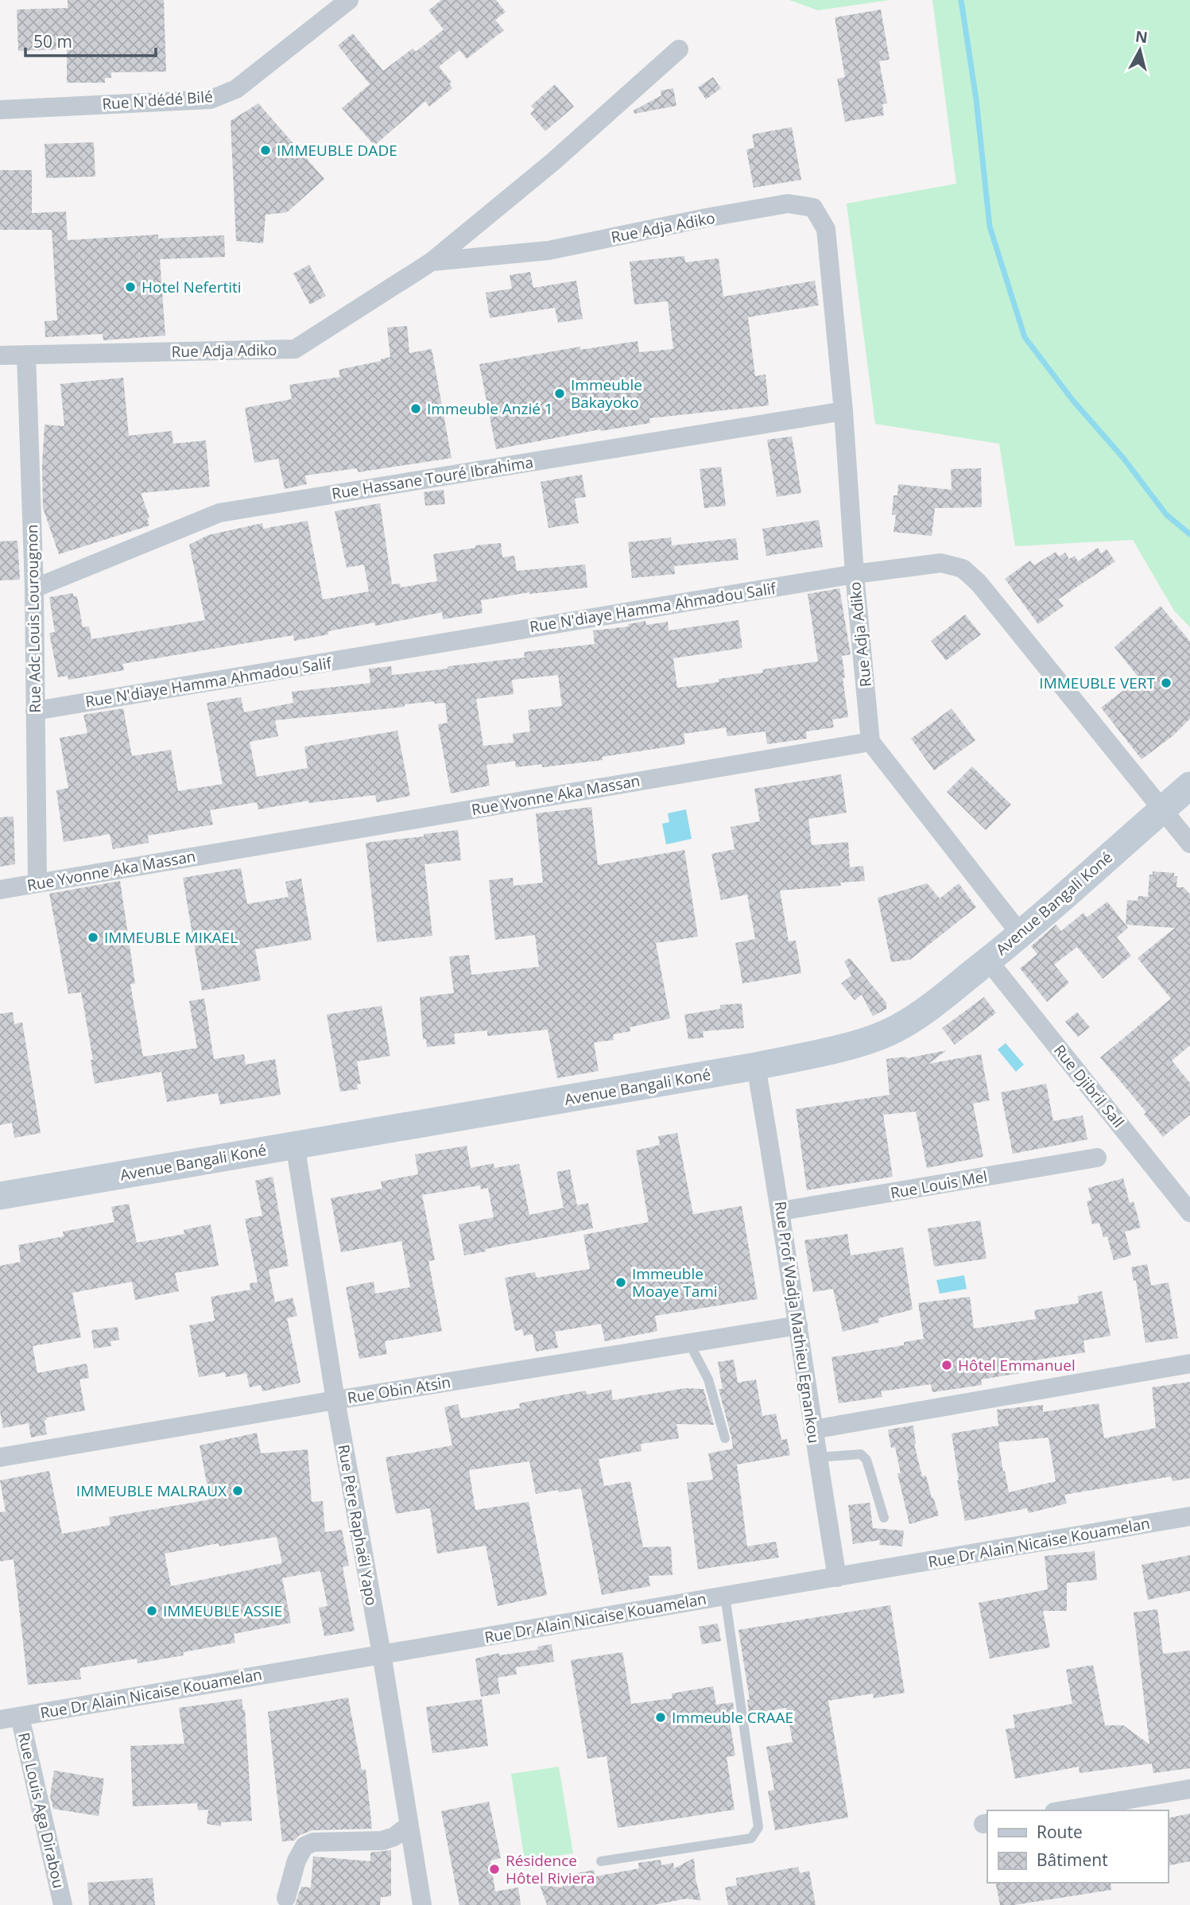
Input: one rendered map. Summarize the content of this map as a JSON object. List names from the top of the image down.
{
  "streets": {
    "street": [
      "Rue N'dédé Bilé",
      "Rue Adja Adiko",
      "Rue Hassane Touré Ibrahima",
      "Rue N'diaye Hamma Ahmadou Salif",
      "Rue Adc Louis Lourougnon",
      "Rue Yvonne Aka Massan",
      "Avenue Bangali Koné",
      "Rue Djibril Sall",
      "Rue Louis Mel",
      "Rue Prof Wadja Mathieu Egnankou",
      "Rue Obin Atsin",
      "Rue Père Raphaël Yapo",
      "Rue Dr Alain Nicaise Kouamelan",
      "Rue Louis Aga Dirabou"
    ]
  },
  "crossings": [
    ["Rue Adja Adiko", "Rue Hassane Touré Ibrahima"],
    ["Rue Adja Adiko", "Rue N'diaye Hamma Ahmadou Salif"],
    ["Rue Adja Adiko", "Rue Adc Louis Lourougnon"],
    ["Rue Adja Adiko", "Rue Yvonne Aka Massan"],
    ["Rue Hassane Touré Ibrahima", "Rue Adc Louis Lourougnon"],
    ["Rue N'diaye Hamma Ahmadou Salif", "Rue Adc Louis Lourougnon"],
    ["Rue N'diaye Hamma Ahmadou Salif", "Avenue Bangali Koné"],
    ["Rue Adc Louis Lourougnon", "Rue Yvonne Aka Massan"],
    ["Avenue Bangali Koné", "Rue Djibril Sall"],
    ["Avenue Bangali Koné", "Rue Prof Wadja Mathieu Egnankou"],
    ["Avenue Bangali Koné", "Rue Père Raphaël Yapo"],
    ["Rue Louis Mel", "Rue Prof Wadja Mathieu Egnankou"],
    ["Rue Prof Wadja Mathieu Egnankou", "Rue Obin Atsin"],
    ["Rue Prof Wadja Mathieu Egnankou", "Rue Dr Alain Nicaise Kouamelan"],
    ["Rue Obin Atsin", "Rue Père Raphaël Yapo"],
    ["Rue Père Raphaël Yapo", "Rue Dr Alain Nicaise Kouamelan"],
    ["Rue Dr Alain Nicaise Kouamelan", "Rue Louis Aga Dirabou"]
  ],
  "places": [
    "IMMEUBLE DADE",
    "Hotel Nefertiti",
    "Immeuble Bakayoko",
    "Immeuble Anzié 1",
    "IMMEUBLE VERT",
    "IMMEUBLE MIKAEL",
    "Immeuble Moaye Tami",
    "Hôtel Emmanuel",
    "IMMEUBLE MALRAUX",
    "IMMEUBLE ASSIE",
    "Immeuble CRAAE",
    "Résidence Hôtel Riviera"
  ],
  "legend": ["Route", "Bâtiment"],
  "scale_bar": "50 m",
  "north": "top"
}
